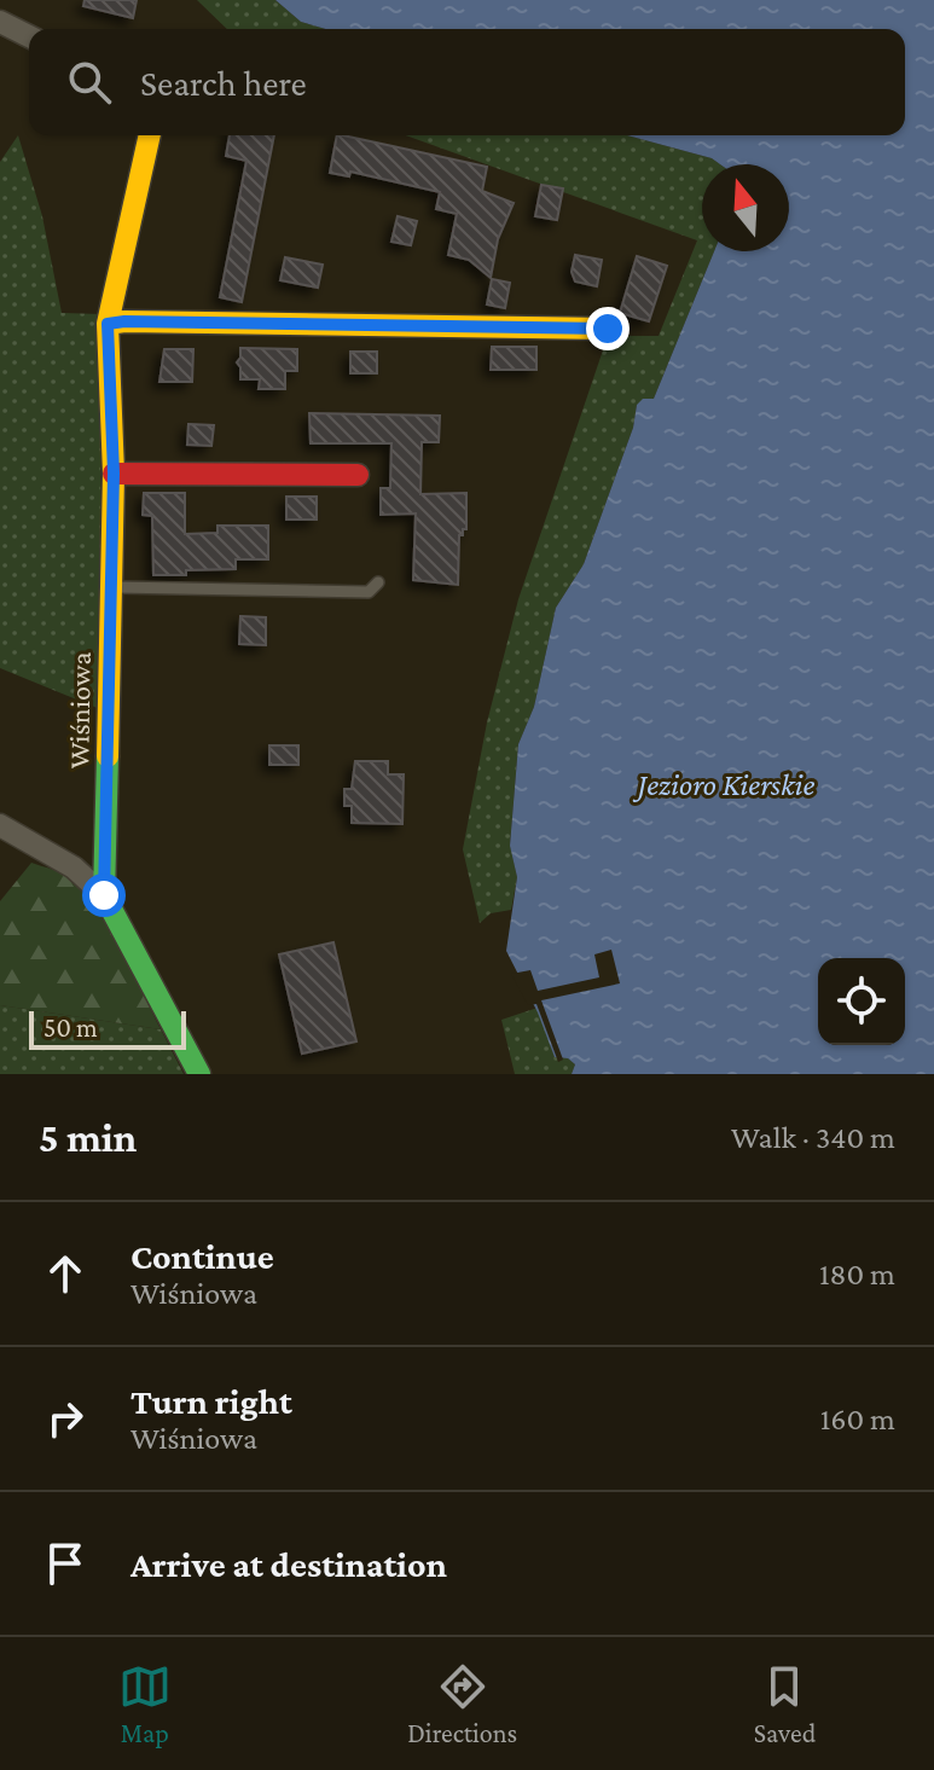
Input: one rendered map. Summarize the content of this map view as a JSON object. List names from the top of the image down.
{
  "streets": {
    "street": ["Wiśniowa"]
  },
  "water": ["Jezioro Kierskie"],
  "scale_bar": "50 m",
  "north": "top",
  "page": {
    "search": "Search here",
    "scale": "50 m",
    "heading": ["5 min", "Walk · 340 m"],
    "list": [
      ["Continue", "Wiśniowa", "180 m"],
      ["Turn right", "Wiśniowa", "160 m"],
      "Arrive at destination"
    ],
    "nav": ["Map", "Directions", "Saved"]
  }
}
